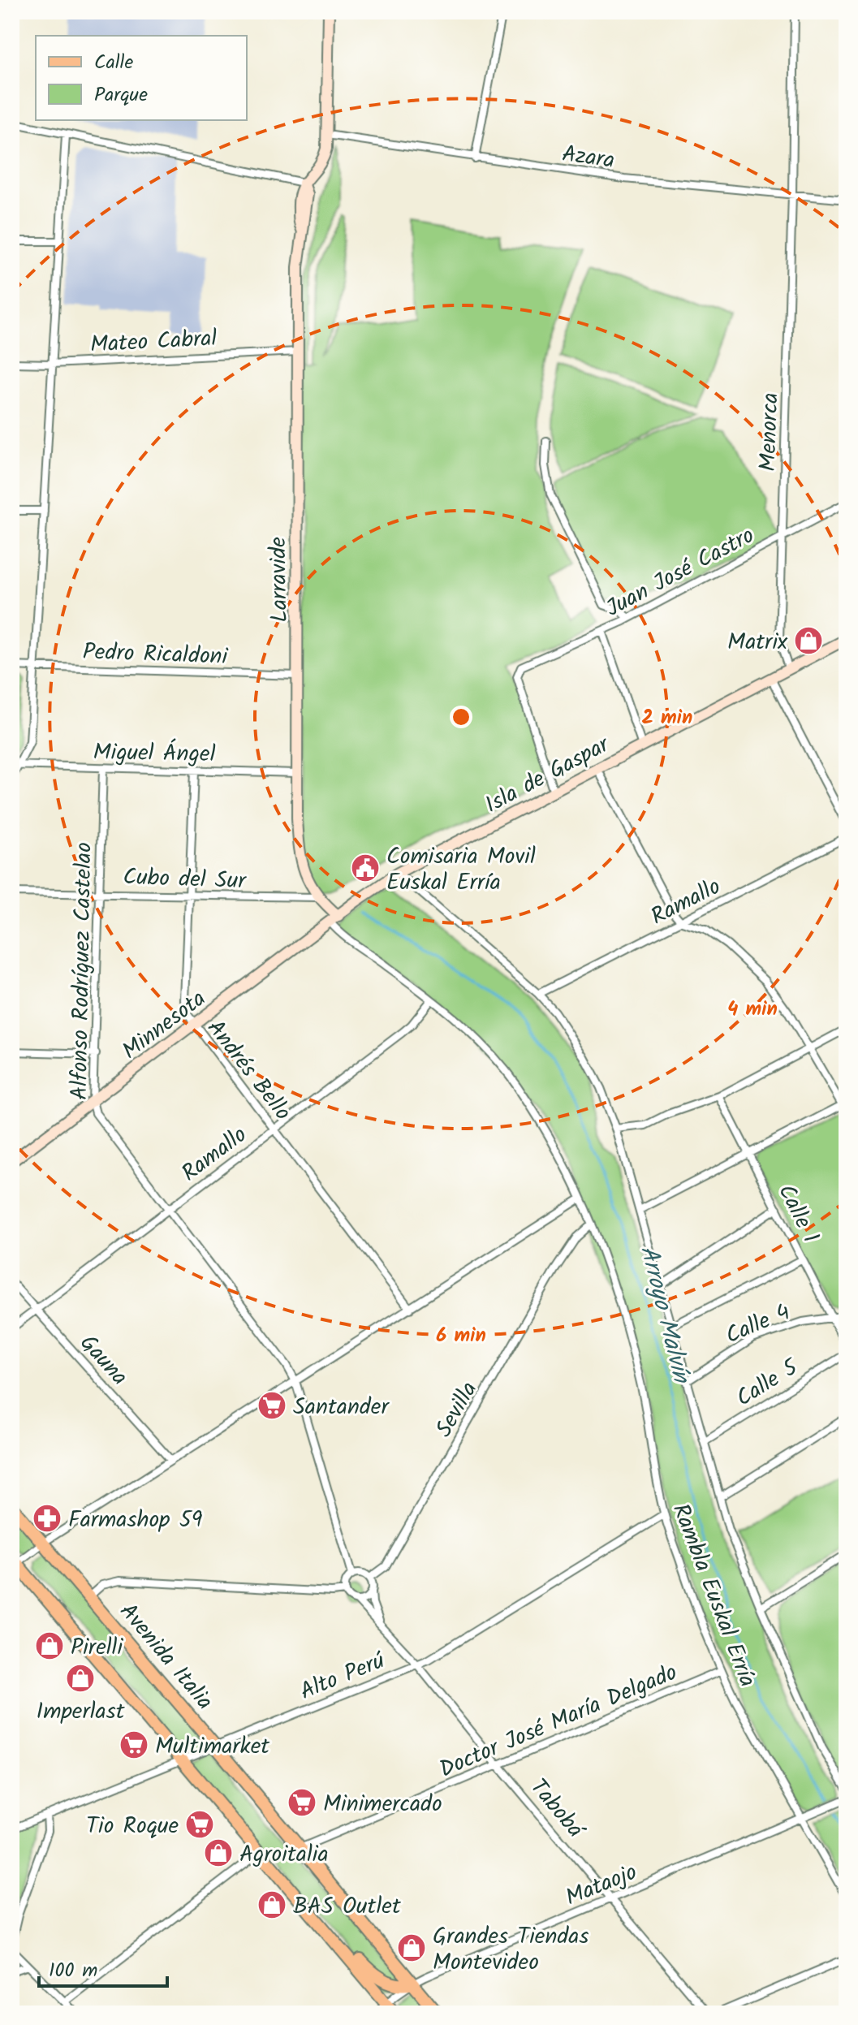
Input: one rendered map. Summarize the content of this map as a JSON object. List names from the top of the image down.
{
  "streets": {
    "main road": ["Avenida Italia"],
    "street": [
      "Azara",
      "Mateo Cabral",
      "Menorca",
      "Juan José Castro",
      "Larravide",
      "Pedro Ricaldoni",
      "Miguel Ángel",
      "Isla de Gaspar",
      "Cubo del Sur",
      "Ramallo",
      "Alfonso Rodríguez Castelao",
      "Minnesota",
      "Andrés Bello",
      "Calle 1",
      "Calle 4",
      "Gauna",
      "Calle 5",
      "Sevilla",
      "Rambla Euskal Erría",
      "Alto Perú",
      "Doctor José María Delgado",
      "Tabobá",
      "Mataojo"
    ]
  },
  "crossings": [
    ["Azara", "Menorca"],
    ["Mateo Cabral", "Larravide"],
    ["Menorca", "Juan José Castro"],
    ["Menorca", "Isla de Gaspar"],
    ["Juan José Castro", "Isla de Gaspar"],
    ["Larravide", "Pedro Ricaldoni"],
    ["Larravide", "Miguel Ángel"],
    ["Larravide", "Isla de Gaspar"],
    ["Larravide", "Cubo del Sur"],
    ["Larravide", "Minnesota"],
    ["Larravide", "Rambla Euskal Erría"],
    ["Miguel Ángel", "Alfonso Rodríguez Castelao"],
    ["Miguel Ángel", "Andrés Bello"],
    ["Isla de Gaspar", "Minnesota"],
    ["Isla de Gaspar", "Rambla Euskal Erría"],
    ["Cubo del Sur", "Alfonso Rodríguez Castelao"],
    ["Cubo del Sur", "Andrés Bello"],
    ["Ramallo", "Alfonso Rodríguez Castelao"],
    ["Ramallo", "Andrés Bello"],
    ["Ramallo", "Gauna"],
    ["Ramallo", "Rambla Euskal Erría"],
    ["Alfonso Rodríguez Castelao", "Minnesota"],
    ["Minnesota", "Andrés Bello"],
    ["Minnesota", "Rambla Euskal Erría"],
    ["Calle 1", "Calle 4"],
    ["Calle 4", "Rambla Euskal Erría"],
    ["Calle 5", "Rambla Euskal Erría"],
    ["Sevilla", "Rambla Euskal Erría"],
    ["Sevilla", "Tabobá"],
    ["Rambla Euskal Erría", "Alto Perú"],
    ["Rambla Euskal Erría", "Doctor José María Delgado"],
    ["Rambla Euskal Erría", "Mataojo"],
    ["Avenida Italia", "Alto Perú"],
    ["Avenida Italia", "Doctor José María Delgado"],
    ["Avenida Italia", "Mataojo"],
    ["Alto Perú", "Tabobá"],
    ["Doctor José María Delgado", "Tabobá"],
    ["Tabobá", "Mataojo"]
  ],
  "water": ["Arroyo Malvín"],
  "places": {
    "shop": [
      "Matrix",
      "Pirelli",
      "Imperlast",
      "Agroitalia",
      "BAS Outlet",
      "Grandes Tiendas Montevideo"
    ],
    "public building": ["Comisaria Movil Euskal Erría"],
    "supermarket": [
      "Santander",
      "Multimarket",
      "Minimercado",
      "Tio Roque"
    ],
    "pharmacy": ["Farmashop 59"]
  },
  "legend": ["Calle", "Parque"],
  "scale_bar": "100 m",
  "rings": ["2 min", "4 min", "6 min"]
}
